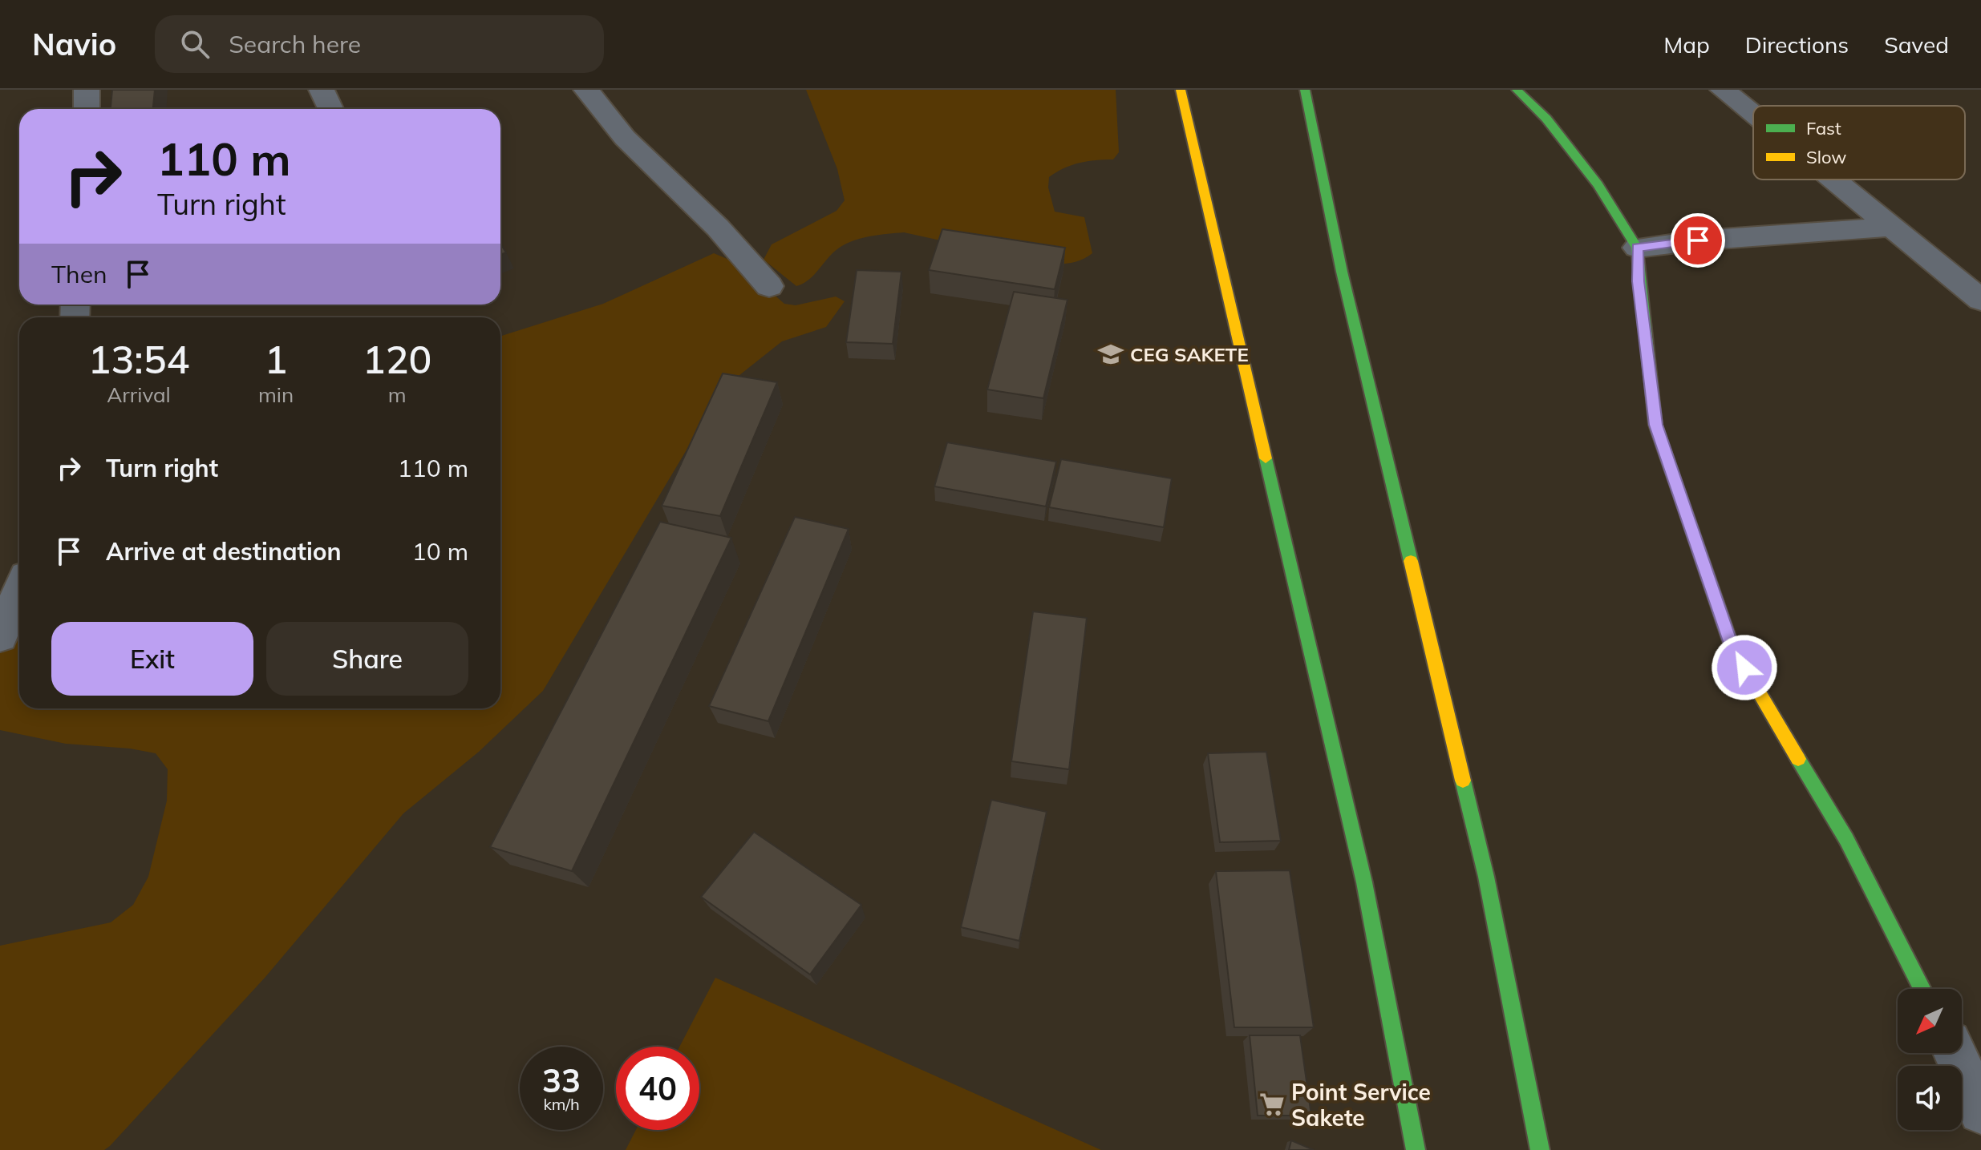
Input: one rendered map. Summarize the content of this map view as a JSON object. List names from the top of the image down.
{
  "places": {
    "school or university": ["CEG SAKETE"],
    "supermarket": ["Point Service Sakete"]
  },
  "legend": ["Fast", "Slow"],
  "north": "bottom left",
  "page": {
    "header": "Navio",
    "search": "Search here",
    "nav": ["Map", "Directions", "Saved"],
    "turn": ["110 m", "Turn right"],
    "then": "Then",
    "eta": [
      "13:54",
      "Arrival",
      "1",
      "min",
      "120",
      "m"
    ],
    "list": [
      {
        "name": "Turn right",
        "value": "110 m"
      },
      {
        "name": "Arrive at destination",
        "value": "10 m"
      }
    ],
    "buttons": ["Exit", "Share"],
    "speed": "33 km/h",
    "limit": "40"
  }
}
